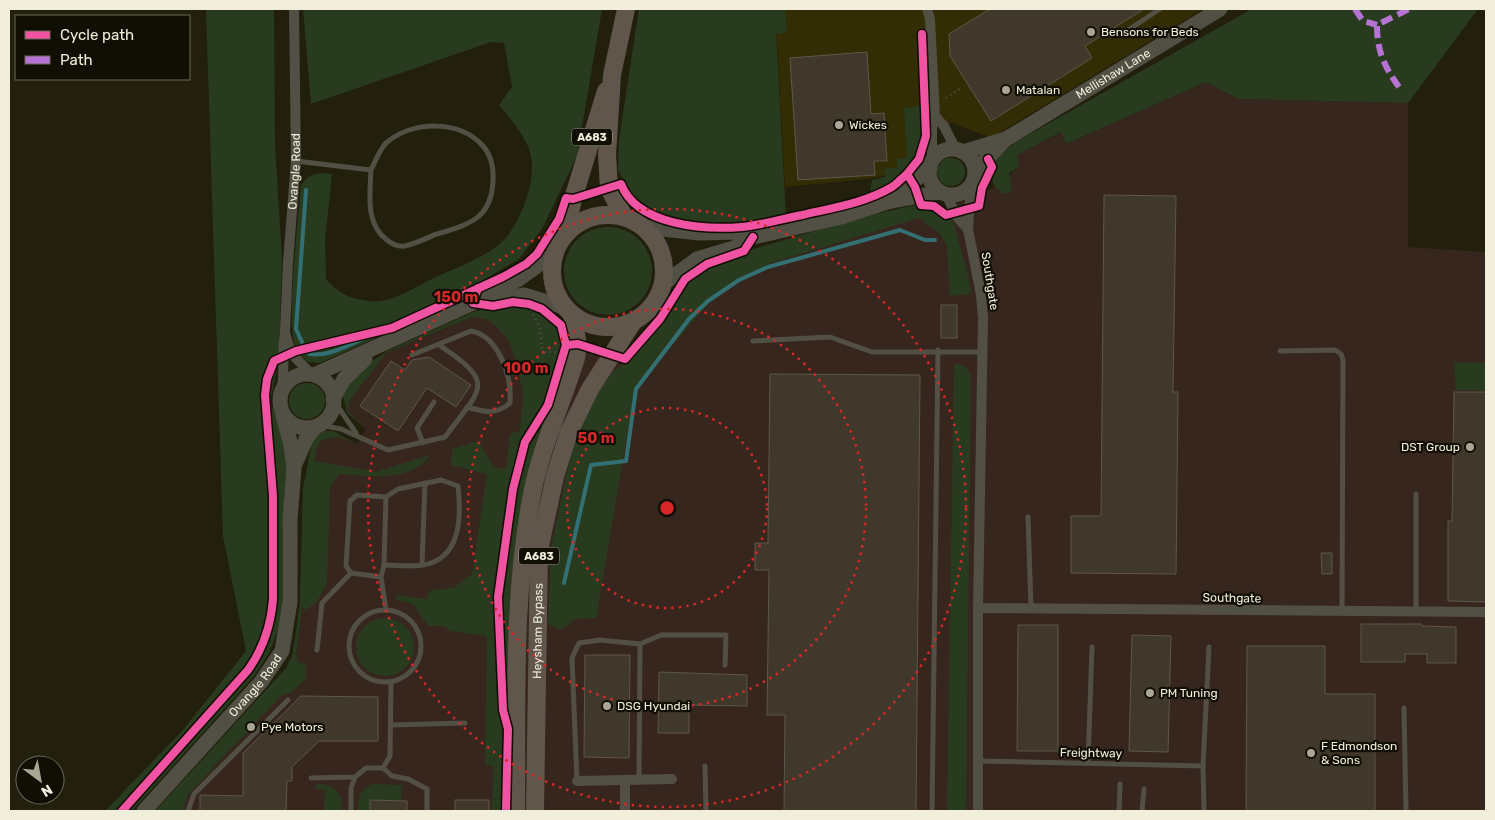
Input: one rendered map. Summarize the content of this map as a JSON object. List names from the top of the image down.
{
  "streets": {
    "highway": ["A683", "Heysham Bypass"],
    "main road": ["Mellishaw Lane", "Ovangle Road"],
    "street": ["Southgate"],
    "lane": ["Freightway"]
  },
  "crossings": [
    ["Mellishaw Lane", "Southgate"],
    ["A683", "Heysham Bypass"],
    ["Southgate", "Freightway"]
  ],
  "places": [
    "Bensons for Beds",
    "Matalan",
    "Wickes",
    "DST Group",
    "PM Tuning",
    "DSG Hyundai",
    "Pye Motors",
    "F Edmondson & Sons"
  ],
  "legend": ["Cycle path", "Path"],
  "north": "bottom right",
  "rings": ["150 m", "100 m", "50 m"]
}
